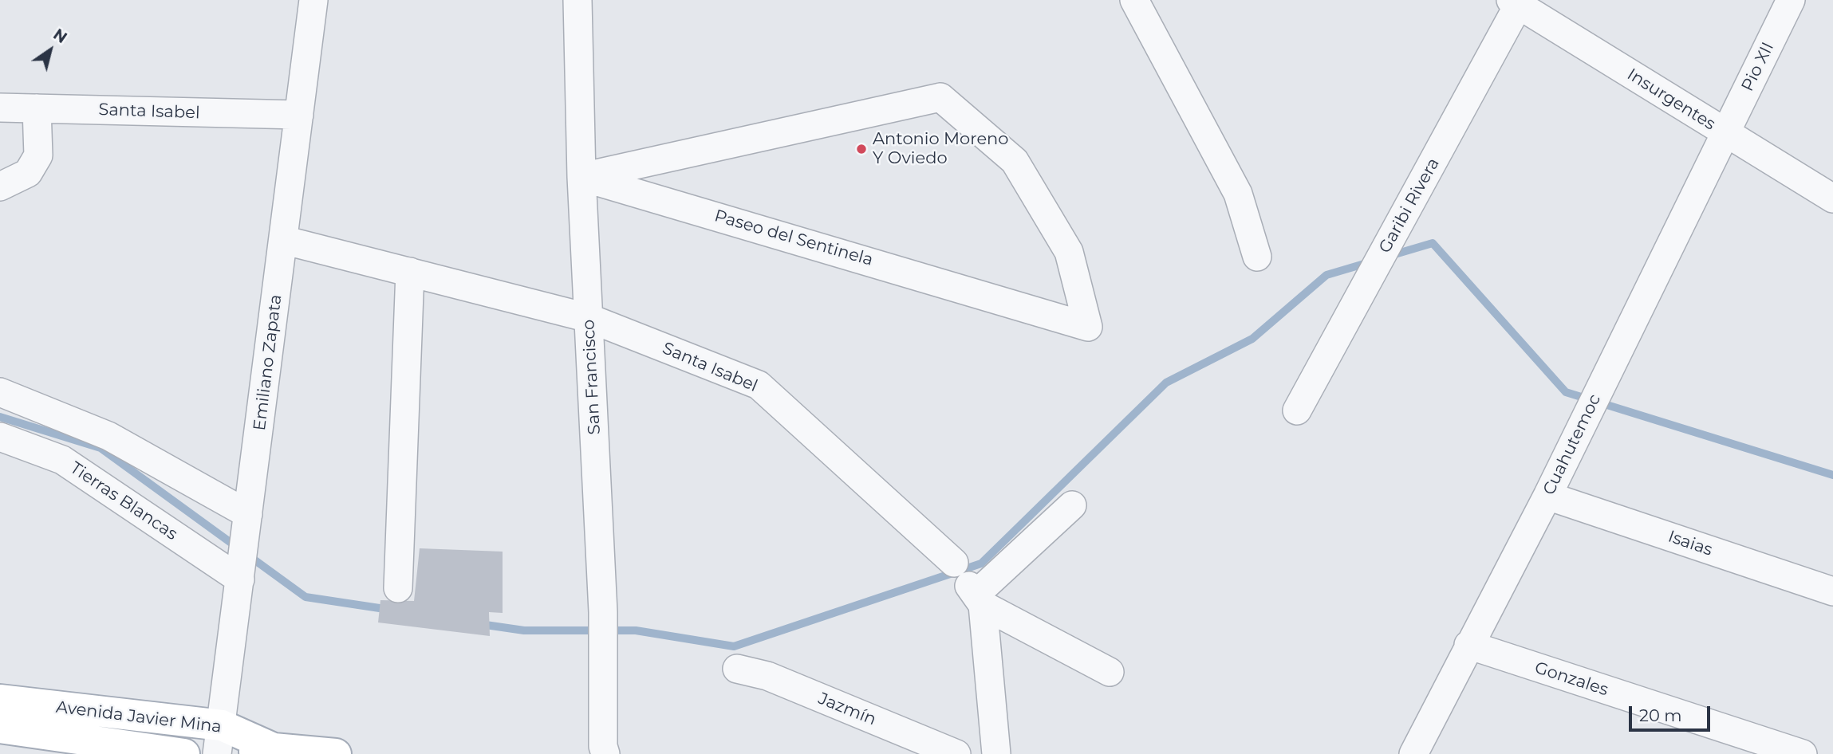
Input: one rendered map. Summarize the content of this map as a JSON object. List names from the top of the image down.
{
  "streets": {
    "main road": ["Avenida Javier Mina"],
    "street": [
      "Pio XII",
      "Insurgentes",
      "Santa Isabel",
      "Garibi Rivera",
      "Paseo del Sentinela",
      "Emiliano Zapata",
      "San Francisco",
      "Cuahutemoc",
      "Tierras Blancas",
      "Isaias",
      "Gonzales",
      "Jazmín"
    ]
  },
  "crossings": [
    ["Pio XII", "Insurgentes"],
    ["Pio XII", "Cuahutemoc"],
    ["Insurgentes", "Garibi Rivera"],
    ["Insurgentes", "Cuahutemoc"],
    ["Santa Isabel", "Emiliano Zapata"],
    ["Santa Isabel", "San Francisco"],
    ["Paseo del Sentinela", "San Francisco"],
    ["Emiliano Zapata", "Tierras Blancas"],
    ["Emiliano Zapata", "Avenida Javier Mina"],
    ["Cuahutemoc", "Isaias"],
    ["Cuahutemoc", "Gonzales"]
  ],
  "places": ["Antonio Moreno Y Oviedo"],
  "scale_bar": "20 m",
  "north": "top right"
}
